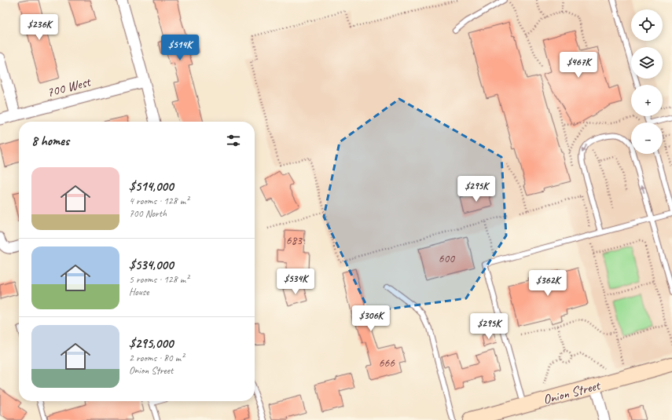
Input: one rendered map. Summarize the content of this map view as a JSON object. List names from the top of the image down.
{
  "streets": {
    "street": ["700 West", "Onion Street"]
  },
  "house_numbers": ["683", "600", "666"],
  "page": {
    "map_buttons": ["+", "−"],
    "price": [
      "$236K",
      "$514K",
      "$467K",
      "$295K",
      "$534K",
      "$362K",
      "$306K",
      "$295K"
    ],
    "heading": "8 homes",
    "list": [
      {
        "name": "$514,000",
        "note": "4 rooms · 128 m² · 700 North"
      },
      {
        "name": "$534,000",
        "note": "5 rooms · 128 m² · House"
      },
      {
        "name": "$295,000",
        "note": "2 rooms · 80 m² · Onion Street"
      }
    ]
  }
}
